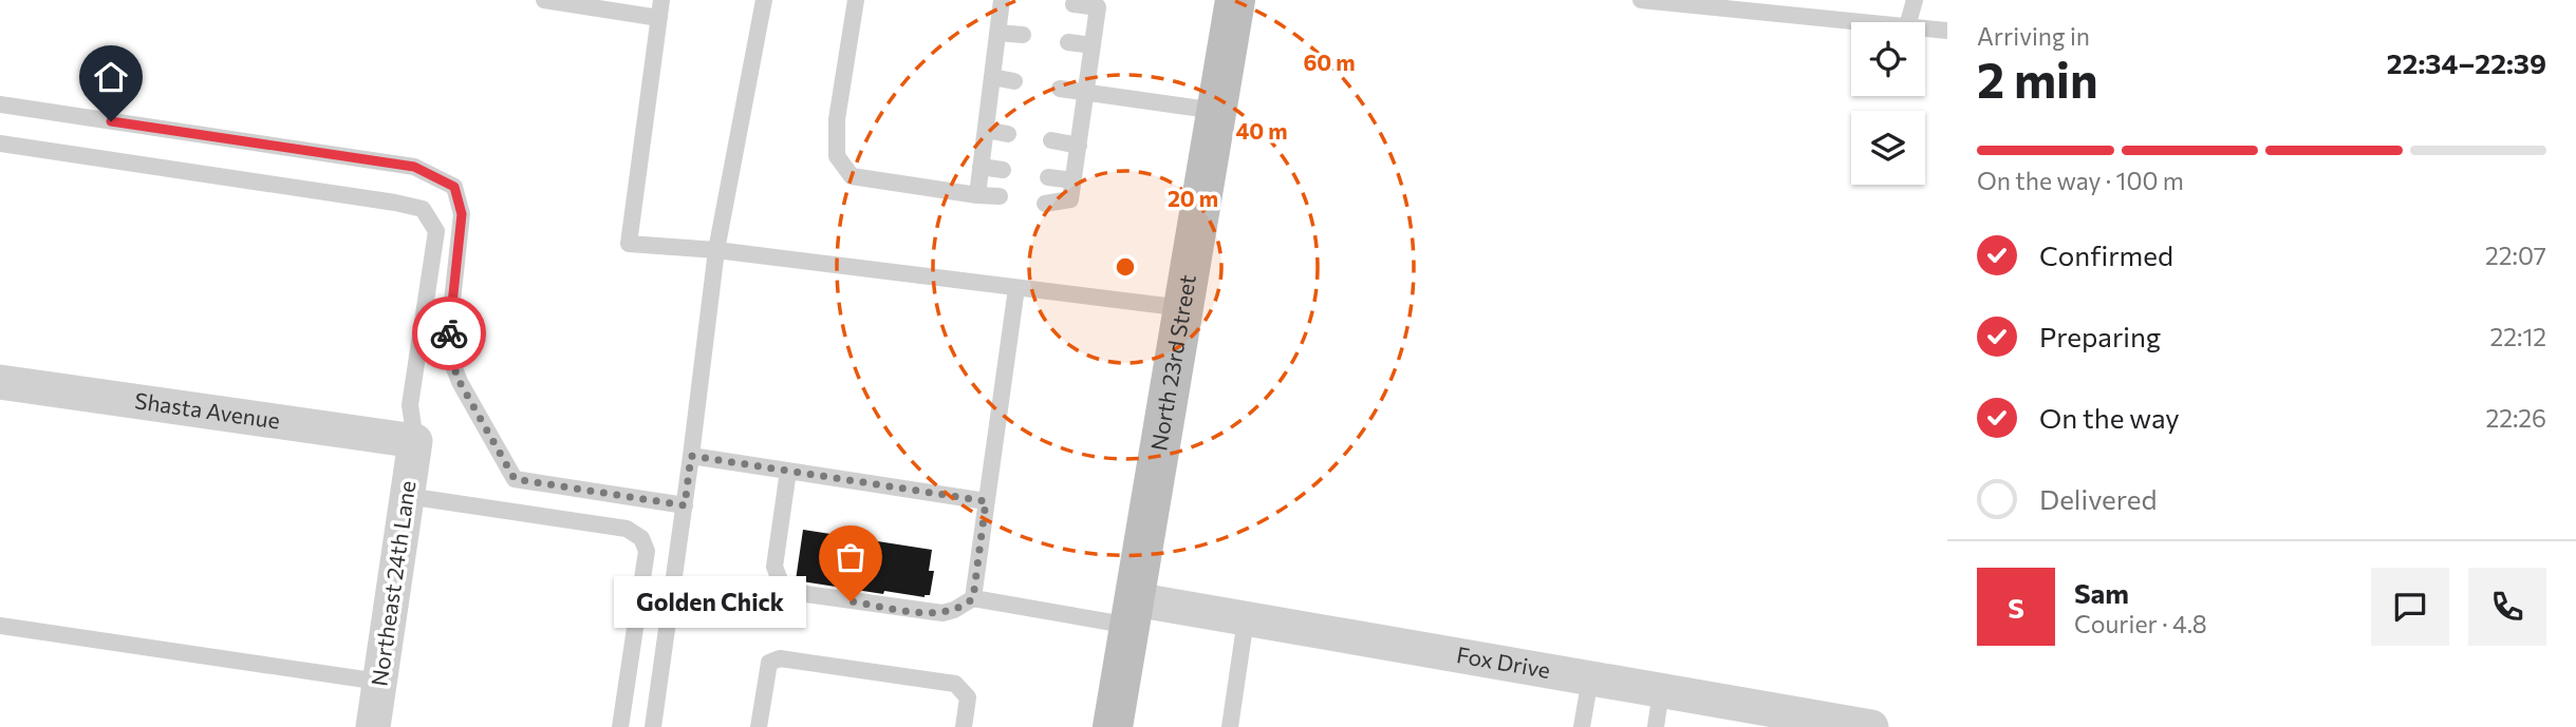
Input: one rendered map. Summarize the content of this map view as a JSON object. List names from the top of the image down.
{
  "streets": {
    "main road": ["North 23rd Street"],
    "street": ["Shasta Avenue", "Northeast 24th Lane", "Fox Drive"]
  },
  "crossings": [
    ["North 23rd Street", "Fox Drive"],
    ["Shasta Avenue", "Northeast 24th Lane"]
  ],
  "places": ["Golden Chick"],
  "page": {
    "heading": ["2 min", "Arriving in", "22:34–22:39"],
    "panel": ["Sam", "Courier · 4.8"],
    "bar": "On the way · 100 m",
    "list": [
      ["Confirmed", "22:07"],
      ["Preparing", "22:12"],
      ["On the way", "22:26"],
      "Delivered"
    ],
    "round": "S",
    "bubble": "Golden Chick"
  },
  "rings": ["60 m", "40 m", "20 m"]
}
